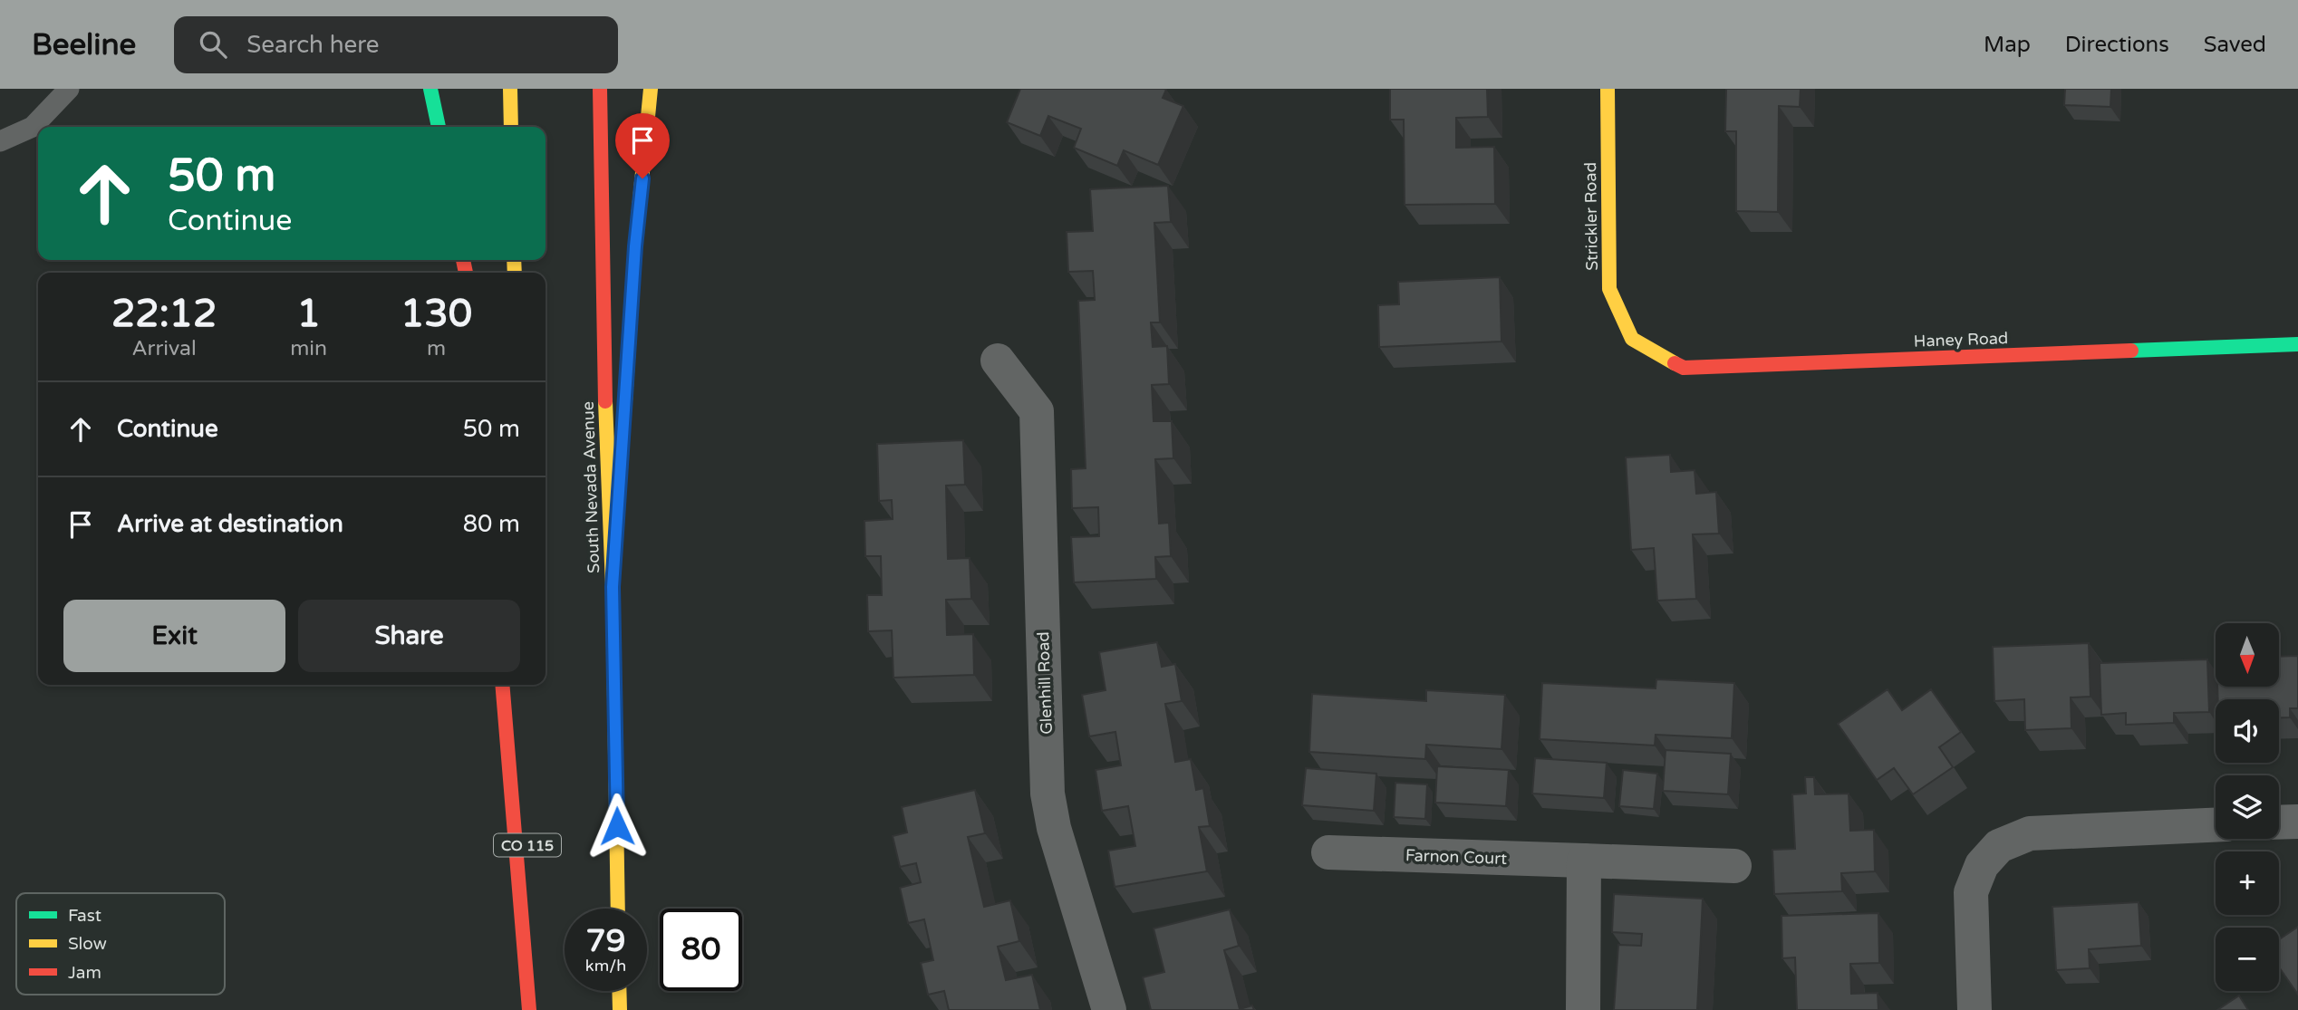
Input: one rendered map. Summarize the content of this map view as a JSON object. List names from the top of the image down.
{
  "streets": {
    "main road": [
      "Strickler Road",
      "Haney Road",
      "South Nevada Avenue",
      "CO 115"
    ],
    "street": ["Glenhill Road", "Farnon Court"]
  },
  "crossings": [
    ["Strickler Road", "Haney Road"]
  ],
  "legend": ["Fast", "Slow", "Jam"],
  "north": "bottom",
  "page": {
    "header": "Beeline",
    "search": "Search here",
    "nav": ["Map", "Directions", "Saved"],
    "turn": ["50 m", "Continue"],
    "eta": [
      "22:12",
      "Arrival",
      "1",
      "min",
      "130",
      "m"
    ],
    "list": [
      {
        "name": "Continue",
        "value": "50 m"
      },
      {
        "name": "Arrive at destination",
        "value": "80 m"
      }
    ],
    "buttons": ["Exit", "Share"],
    "map_buttons": ["+", "−"],
    "speed": "79 km/h",
    "limit": "80"
  }
}
